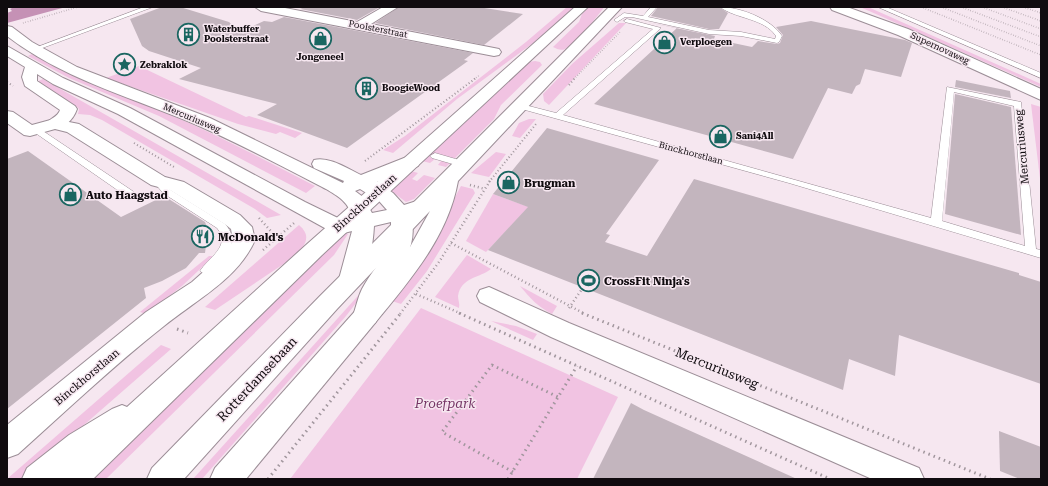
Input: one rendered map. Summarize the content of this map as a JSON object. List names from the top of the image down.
{
  "streets": {
    "main road": [
      "Poolsterstraat",
      "Supernovaweg",
      "Mercuriusweg",
      "Binckhorstlaan",
      "Rotterdamsebaan"
    ]
  },
  "crossings": [
    ["Mercuriusweg", "Binckhorstlaan"],
    ["Binckhorstlaan", "Rotterdamsebaan"]
  ],
  "parks": ["Proefpark"],
  "places": {
    "building": ["Waterbuffer Poolsterstraat", "BoogieWood"],
    "shop": [
      "Jongeneel",
      "Verploegen",
      "Sani4All",
      "Brugman",
      "Auto Haagstad"
    ],
    "place": ["Zebraklok"],
    "restaurant": ["McDonald's"],
    "sports": ["CrossFit Ninja's"]
  }
}
